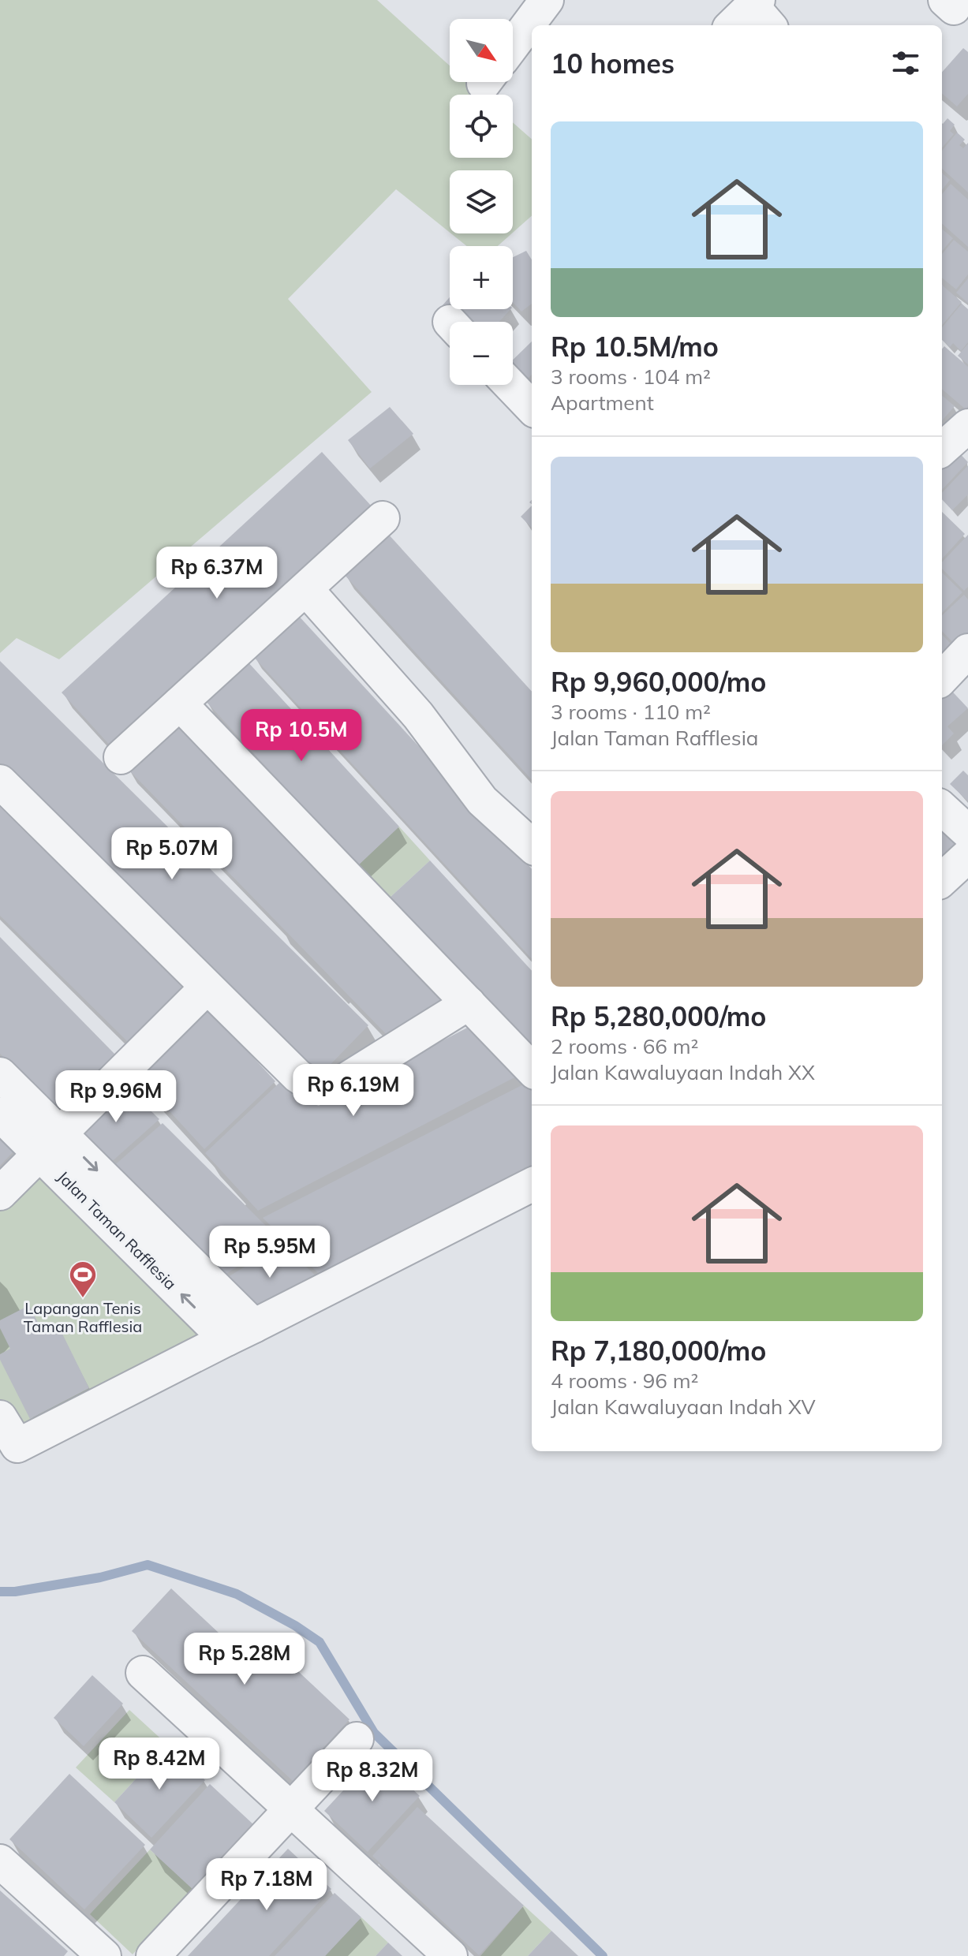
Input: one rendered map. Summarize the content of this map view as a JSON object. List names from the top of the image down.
{
  "streets": {
    "street": ["Jalan Taman Rafflesia"]
  },
  "places": {
    "sports": ["Lapangan Tenis Taman Rafflesia"]
  },
  "north": "bottom right",
  "page": {
    "map_buttons": ["+", "−"],
    "heading": "10 homes",
    "list": [
      {
        "name": "Rp 10.5M/mo",
        "note": "3 rooms · 104 m² · Apartment"
      },
      {
        "name": "Rp 9,960,000/mo",
        "note": "3 rooms · 110 m² · Jalan Taman Rafflesia"
      },
      {
        "name": "Rp 5,280,000/mo",
        "note": "2 rooms · 66 m² · Jalan Kawaluyaan Indah XX"
      },
      {
        "name": "Rp 7,180,000/mo",
        "note": "4 rooms · 96 m² · Jalan Kawaluyaan Indah XV"
      }
    ],
    "price": [
      "Rp 6.37M",
      "Rp 10.5M",
      "Rp 5.07M",
      "Rp 6.19M",
      "Rp 9.96M",
      "Rp 5.95M",
      "Rp 5.28M",
      "Rp 8.42M",
      "Rp 8.32M",
      "Rp 7.18M"
    ]
  }
}
